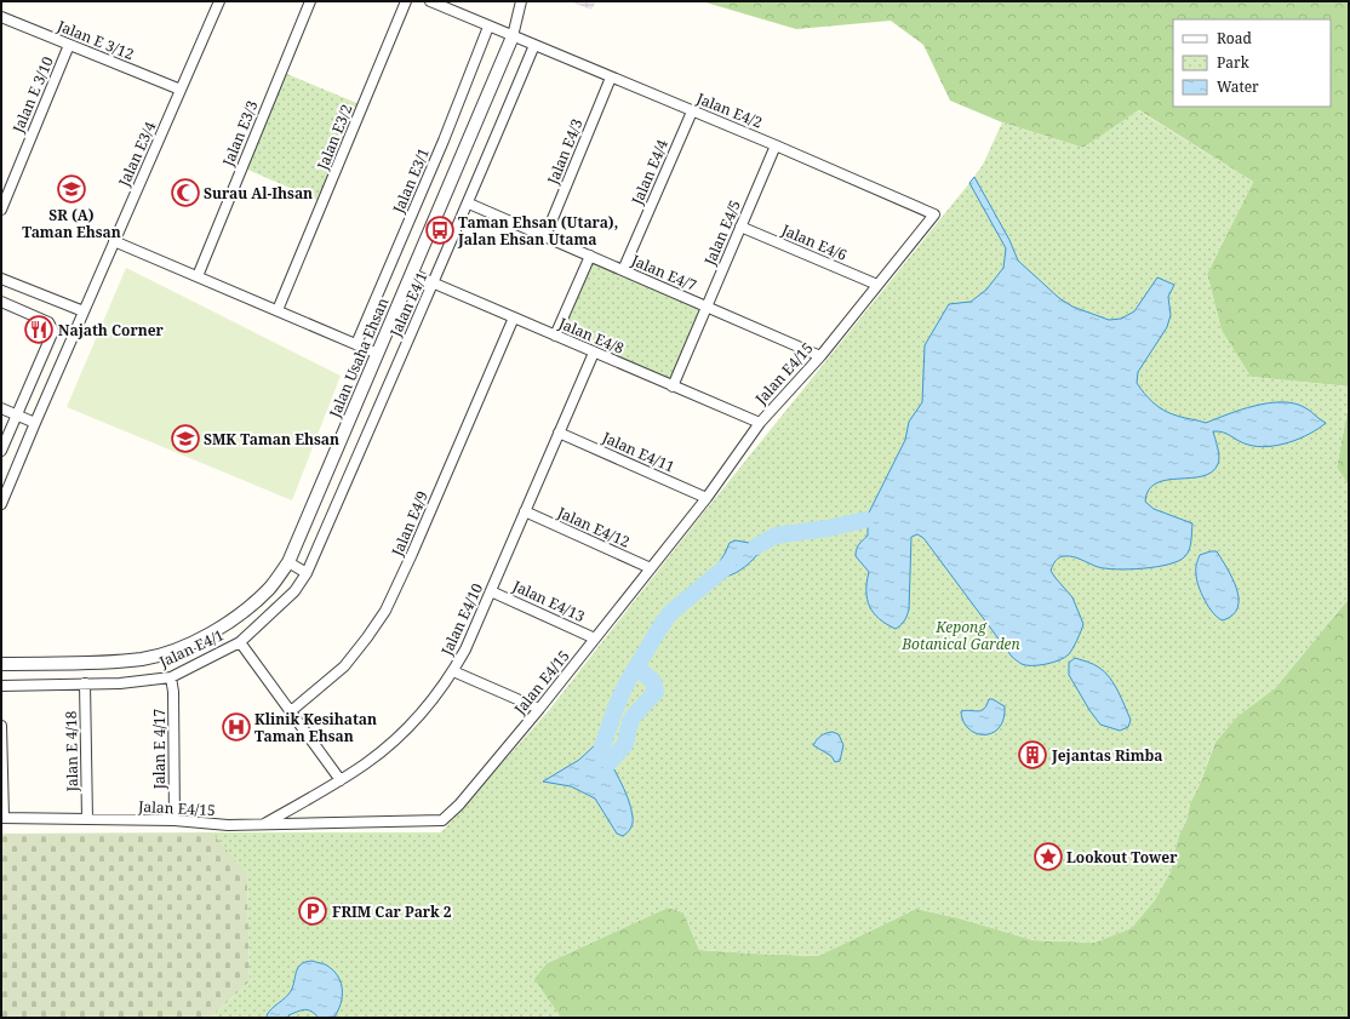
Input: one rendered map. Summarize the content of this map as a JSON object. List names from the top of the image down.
{
  "streets": {
    "street": [
      "Jalan E 3/12",
      "Jalan E 3/10",
      "Jalan E4/2",
      "Jalan E3/3",
      "Jalan E3/2",
      "Jalan E4/3",
      "Jalan E3/4",
      "Jalan E4/4",
      "Jalan E3/1",
      "Jalan E4/5",
      "Jalan E4/6",
      "Jalan E4/7",
      "Jalan E4/1",
      "Jalan E4/8",
      "Jalan Usaha Ehsan",
      "Jalan E4/15",
      "Jalan E4/11",
      "Jalan E4/9",
      "Jalan E4/12",
      "Jalan E4/13",
      "Jalan E4/10",
      "Jalan E 4/17",
      "Jalan E 4/18"
    ]
  },
  "crossings": [
    ["Jalan E 3/12", "Jalan E 3/10"],
    ["Jalan E 3/12", "Jalan E3/4"],
    ["Jalan E4/2", "Jalan E4/3"],
    ["Jalan E4/2", "Jalan E4/4"],
    ["Jalan E4/2", "Jalan E3/1"],
    ["Jalan E4/2", "Jalan E4/5"],
    ["Jalan E4/2", "Jalan E4/1"],
    ["Jalan E4/2", "Jalan Usaha Ehsan"],
    ["Jalan E4/2", "Jalan E4/15"],
    ["Jalan E4/3", "Jalan E4/7"],
    ["Jalan E4/4", "Jalan E4/7"],
    ["Jalan E4/5", "Jalan E4/6"],
    ["Jalan E4/5", "Jalan E4/7"],
    ["Jalan E4/5", "Jalan E4/8"],
    ["Jalan E4/6", "Jalan E4/15"],
    ["Jalan E4/7", "Jalan E4/1"],
    ["Jalan E4/7", "Jalan E4/15"],
    ["Jalan E4/1", "Jalan E4/8"],
    ["Jalan E4/1", "Jalan E 4/17"],
    ["Jalan E4/1", "Jalan E 4/18"],
    ["Jalan E4/8", "Jalan Usaha Ehsan"],
    ["Jalan E4/8", "Jalan E4/15"],
    ["Jalan E4/8", "Jalan E4/9"],
    ["Jalan E4/8", "Jalan E4/10"],
    ["Jalan E4/15", "Jalan E4/11"],
    ["Jalan E4/15", "Jalan E4/12"],
    ["Jalan E4/15", "Jalan E4/13"],
    ["Jalan E4/15", "Jalan E4/10"],
    ["Jalan E4/15", "Jalan E 4/17"],
    ["Jalan E4/15", "Jalan E 4/18"],
    ["Jalan E4/11", "Jalan E4/10"],
    ["Jalan E4/12", "Jalan E4/10"],
    ["Jalan E4/13", "Jalan E4/10"]
  ],
  "parks": ["Kepong Botanical Garden"],
  "places": {
    "school or university": ["SR (A) Taman Ehsan", "SMK Taman Ehsan"],
    "mosque": ["Surau Al-Ihsan"],
    "bus stop": ["Taman Ehsan (Utara), Jalan Ehsan Utama"],
    "restaurant": ["Najath Corner"],
    "hospital": ["Klinik Kesihatan Taman Ehsan"],
    "building": ["Jejantas Rimba"],
    "place": ["Lookout Tower"],
    "parking": ["FRIM Car Park 2"]
  },
  "legend": ["Road", "Park", "Water"]
}
